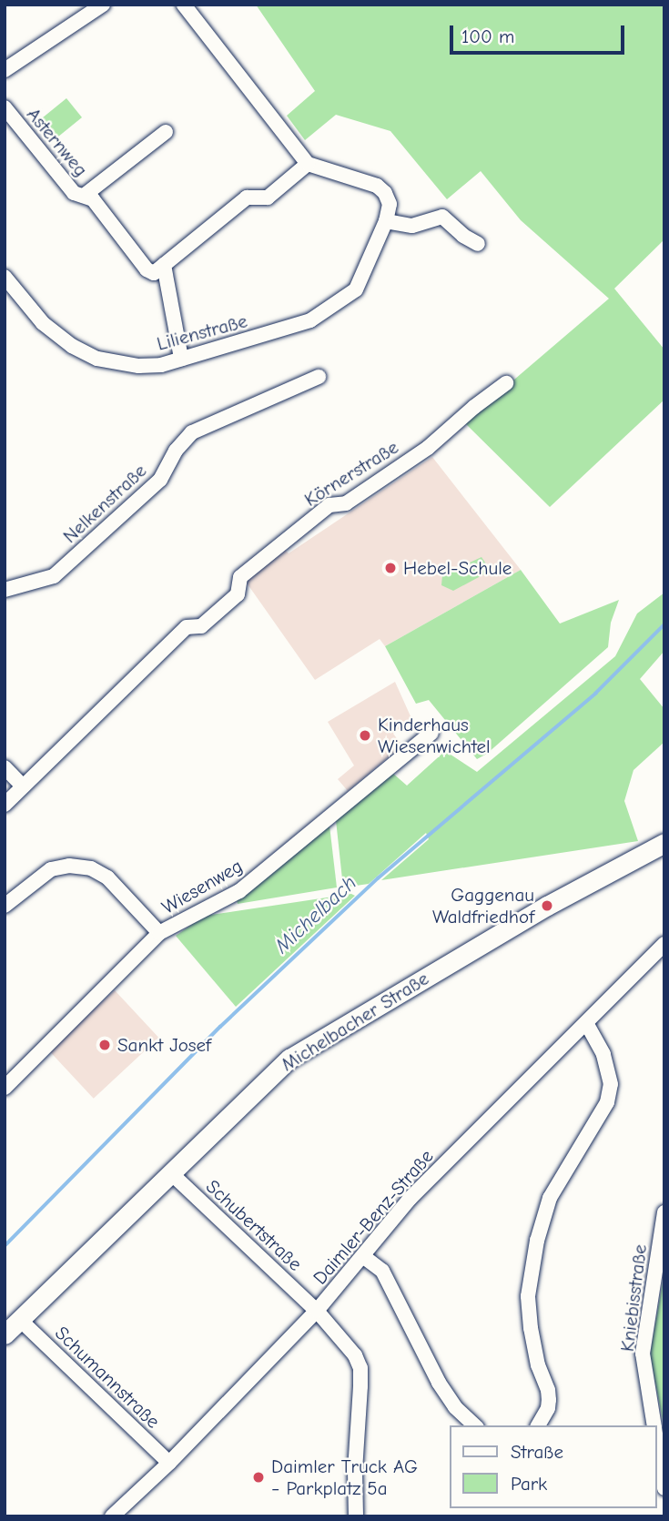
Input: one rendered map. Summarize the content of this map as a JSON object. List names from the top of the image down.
{
  "streets": {
    "main road": ["Michelbacher Straße"],
    "street": [
      "Asternweg",
      "Lilienstraße",
      "Körnerstraße",
      "Nelkenstraße",
      "Wiesenweg",
      "Daimler-Benz-Straße",
      "Schubertstraße",
      "Kniebisstraße",
      "Schumannstraße"
    ]
  },
  "crossings": [
    ["Michelbacher Straße", "Schubertstraße"],
    ["Michelbacher Straße", "Schumannstraße"],
    ["Daimler-Benz-Straße", "Schubertstraße"],
    ["Daimler-Benz-Straße", "Schumannstraße"]
  ],
  "water": ["Michelbach"],
  "places": [
    "Hebel-Schule",
    "Kinderhaus Wiesenwichtel",
    "Gaggenau Waldfriedhof",
    "Sankt Josef",
    "Daimler Truck AG − Parkplatz 5a"
  ],
  "legend": ["Straße", "Park"],
  "scale_bar": "100 m"
}
